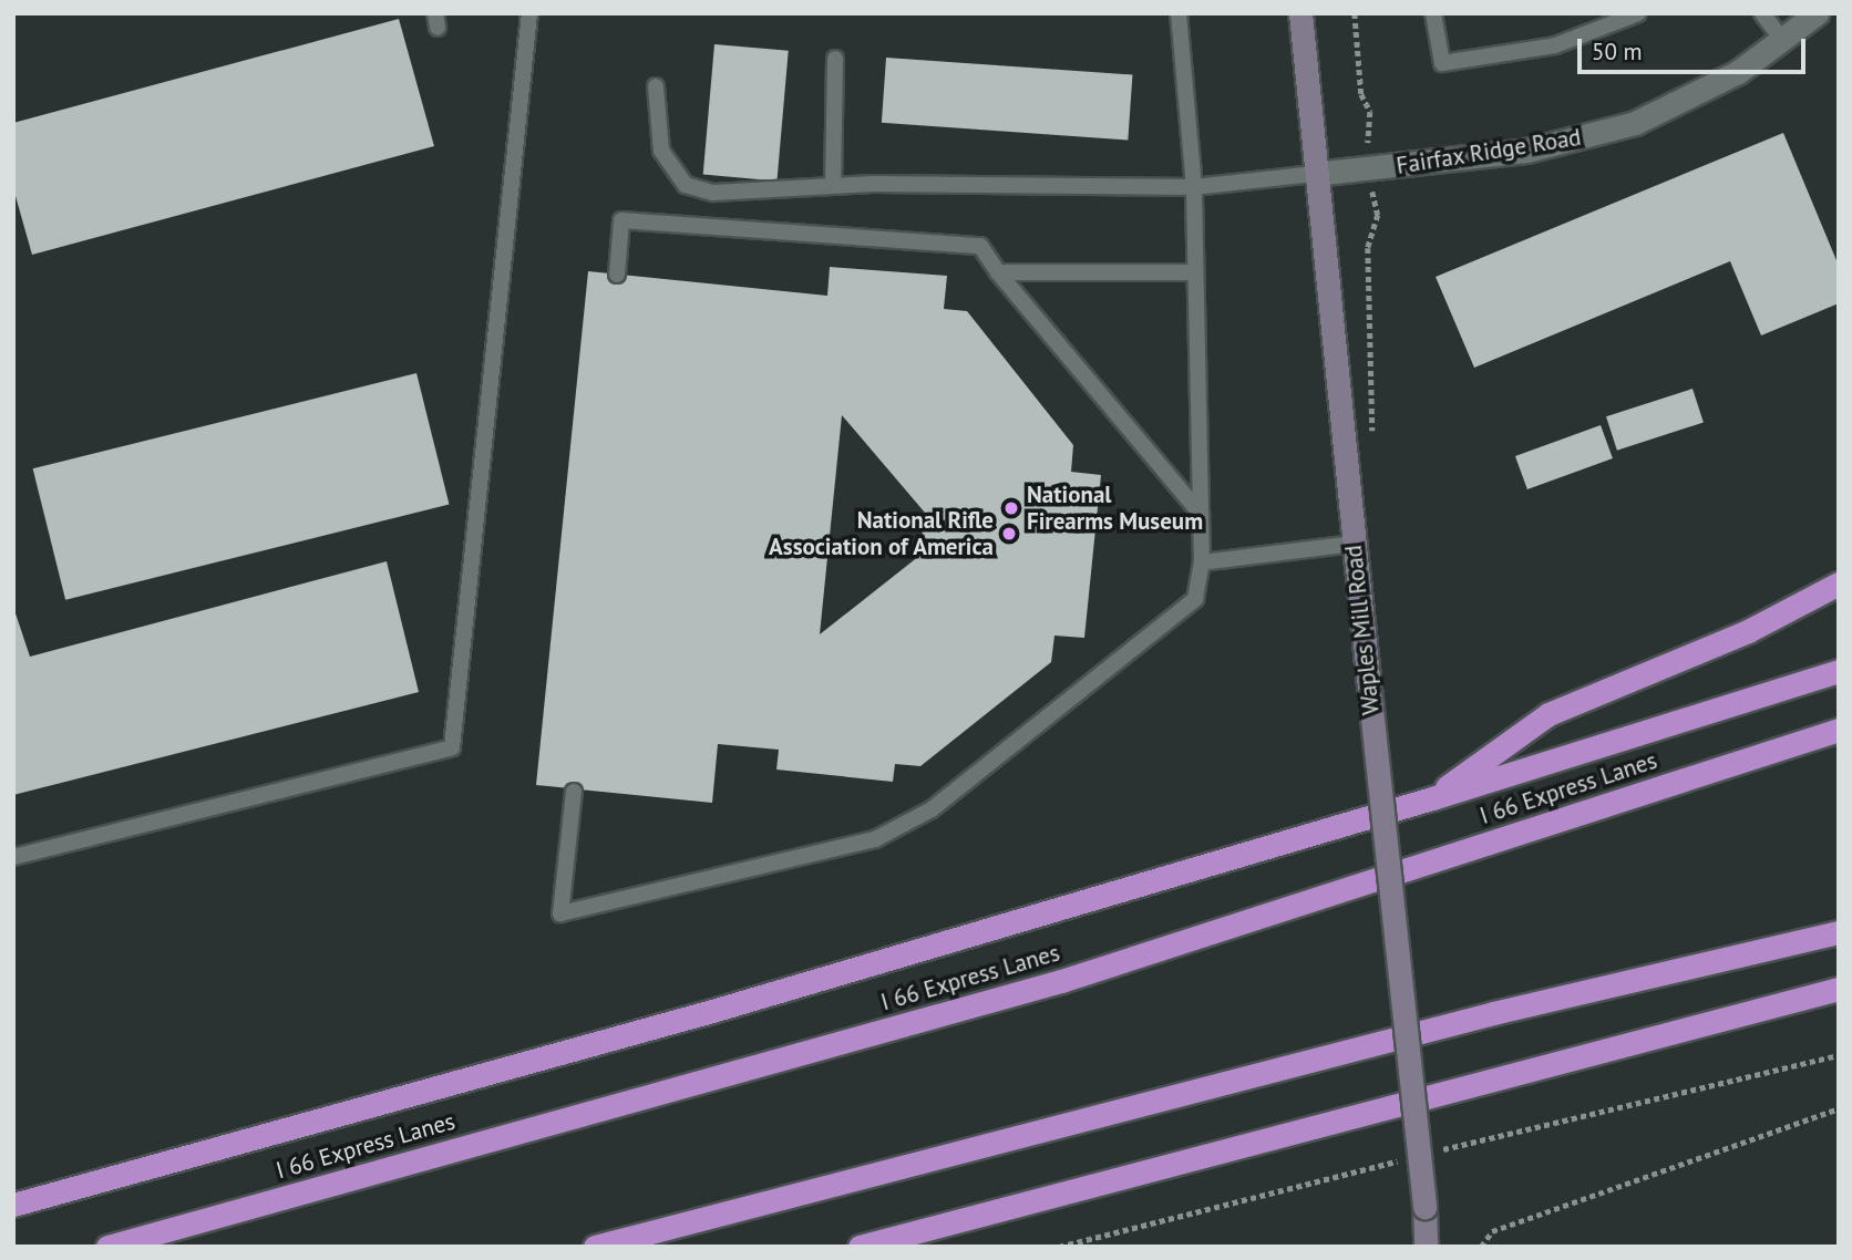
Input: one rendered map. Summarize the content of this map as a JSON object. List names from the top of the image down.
{
  "streets": {
    "highway": ["I 66 Express Lanes"],
    "main road": ["Waples Mill Road"],
    "street": ["Fairfax Ridge Road"]
  },
  "crossings": [
    ["Fairfax Ridge Road", "Waples Mill Road"]
  ],
  "places": ["National Firearms Museum", "National Rifle Association of America"],
  "scale_bar": "50 m"
}
